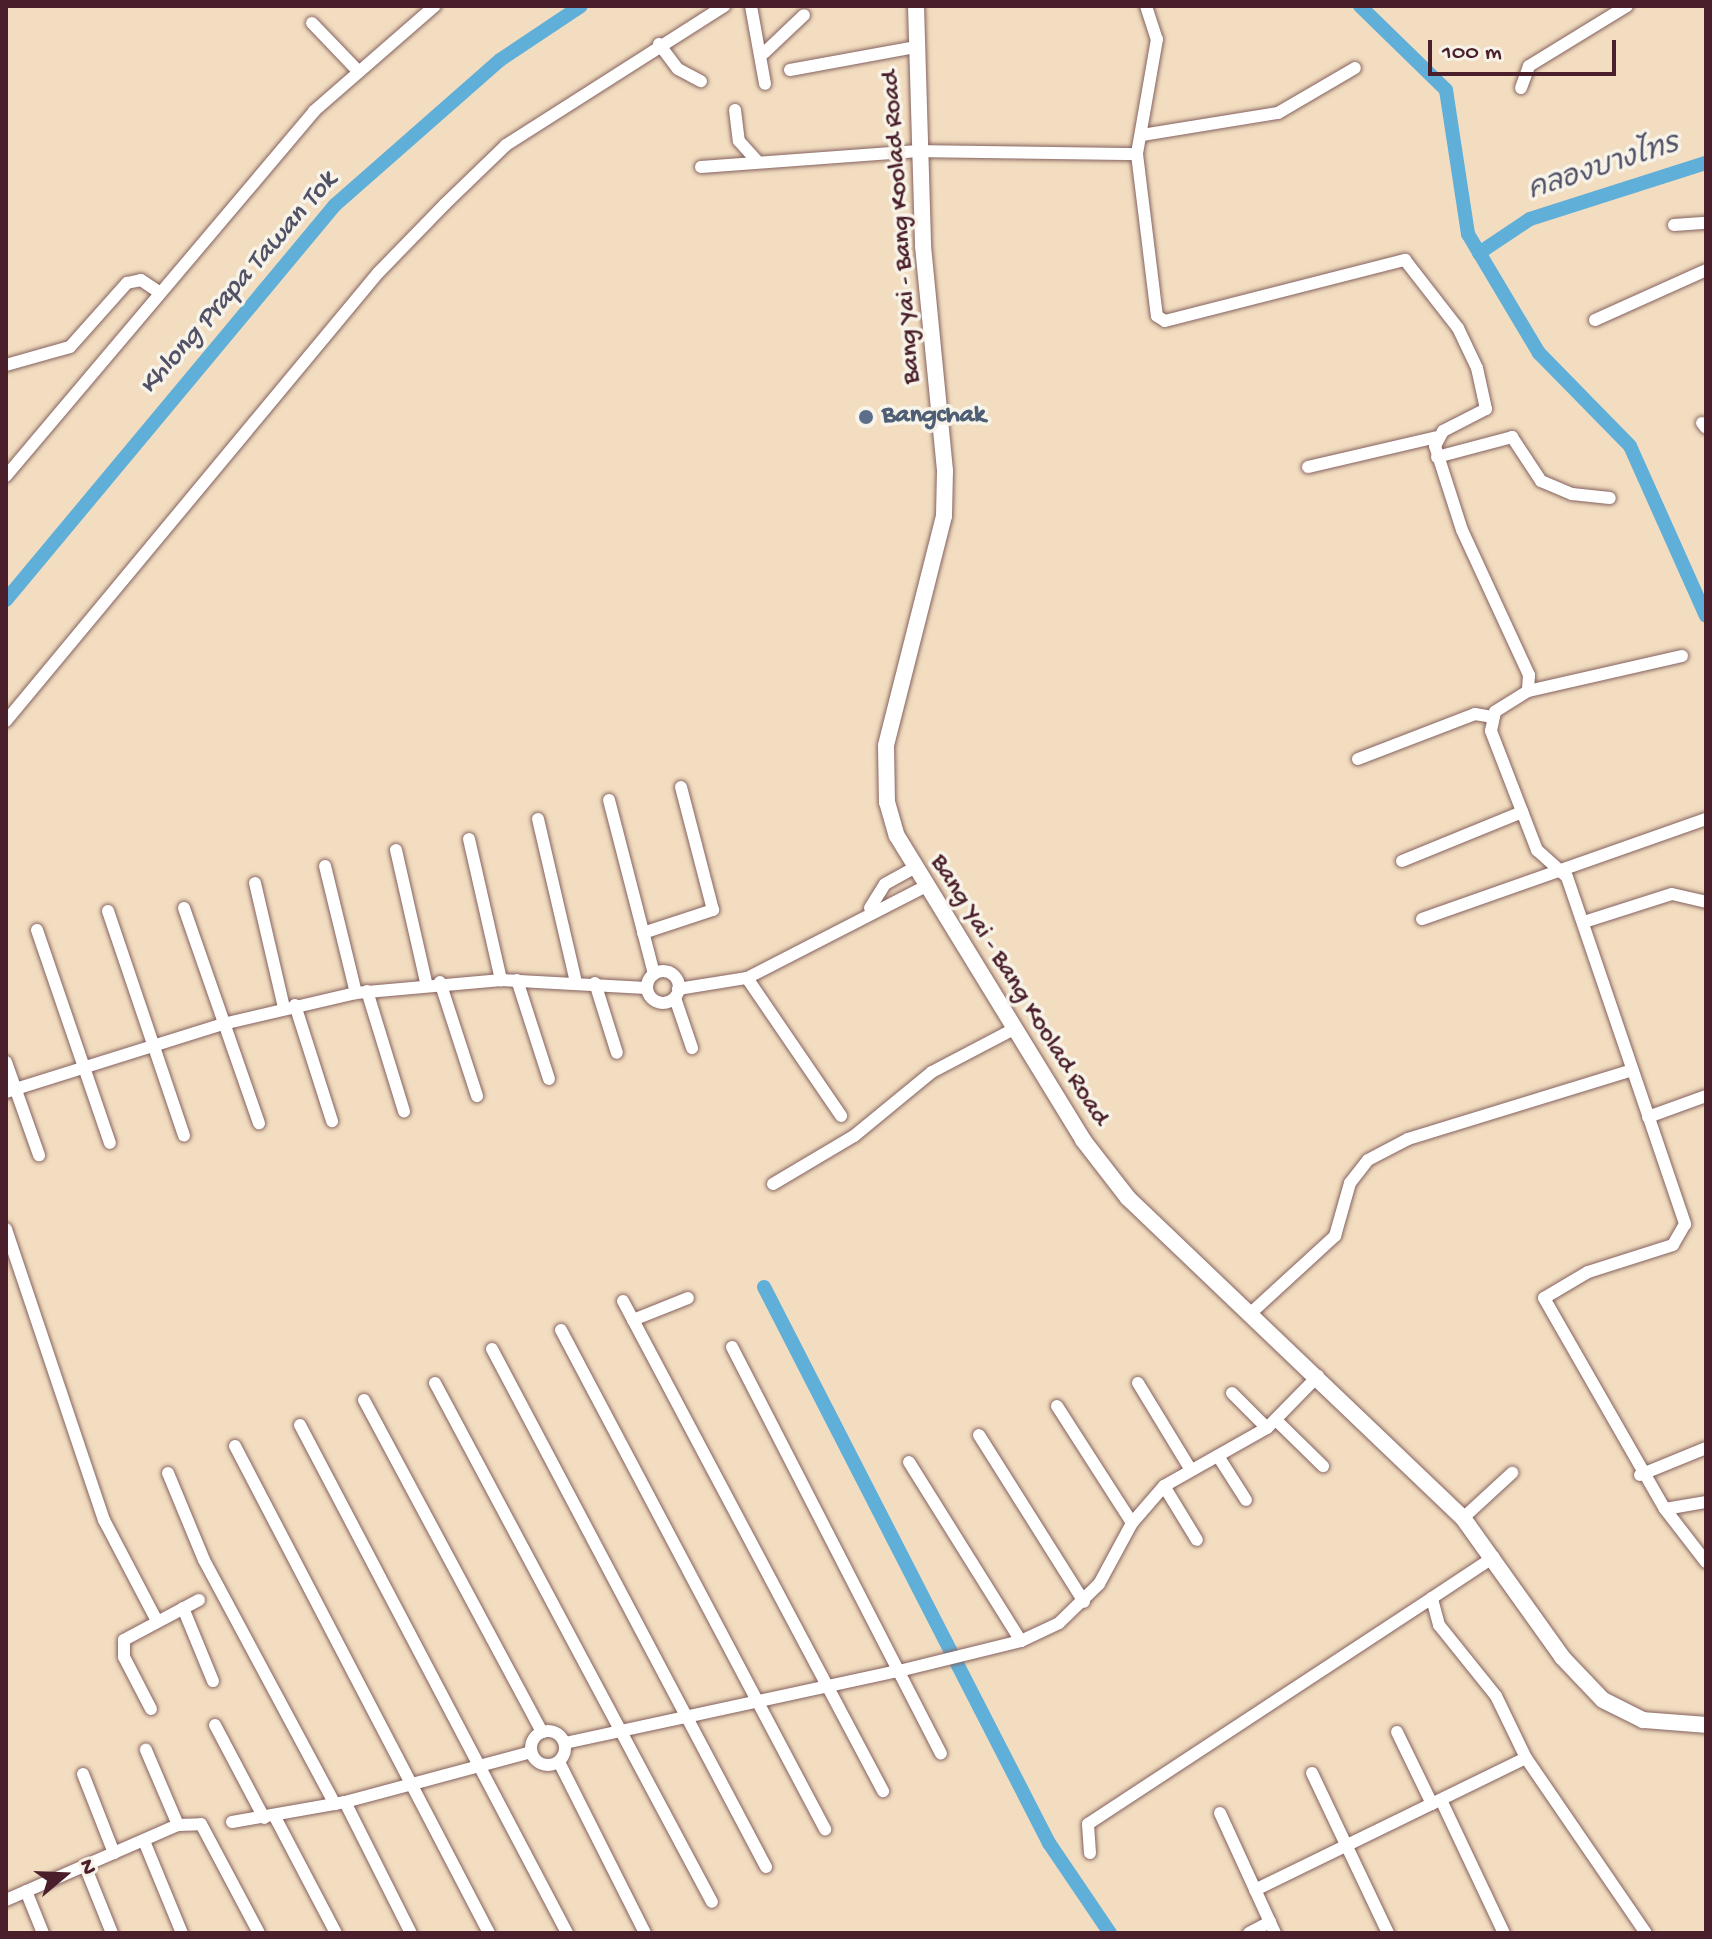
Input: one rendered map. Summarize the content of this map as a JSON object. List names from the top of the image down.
{
  "streets": {
    "street": ["Bang Yai - Bang Koolad Road"]
  },
  "water": ["คลองบางไทร", "Khlong Prapa Tawan Tok"],
  "places": ["Bangchak"],
  "scale_bar": "100 m",
  "north": "right"
}
